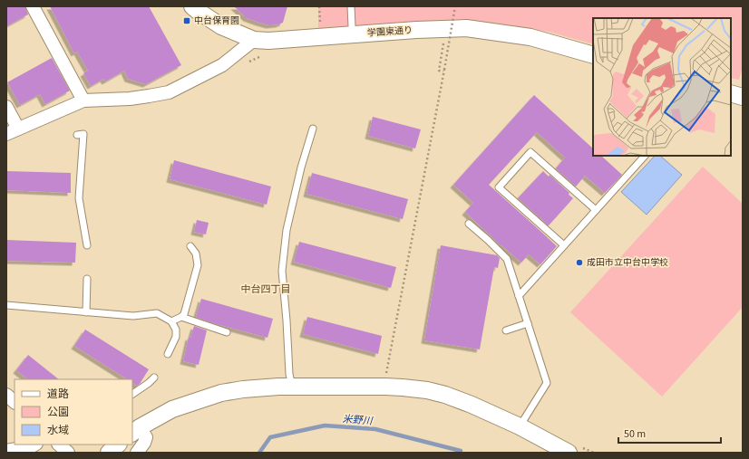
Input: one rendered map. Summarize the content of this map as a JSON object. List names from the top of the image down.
{
  "streets": {
    "street": ["学園東通り"]
  },
  "districts": ["中台四丁目"],
  "water": ["米野川"],
  "places": {
    "transit": ["中台保育園"],
    "other": ["成田市立中台中学校"]
  },
  "legend": ["道路", "公園", "水域"],
  "scale_bar": "50 m"
}
